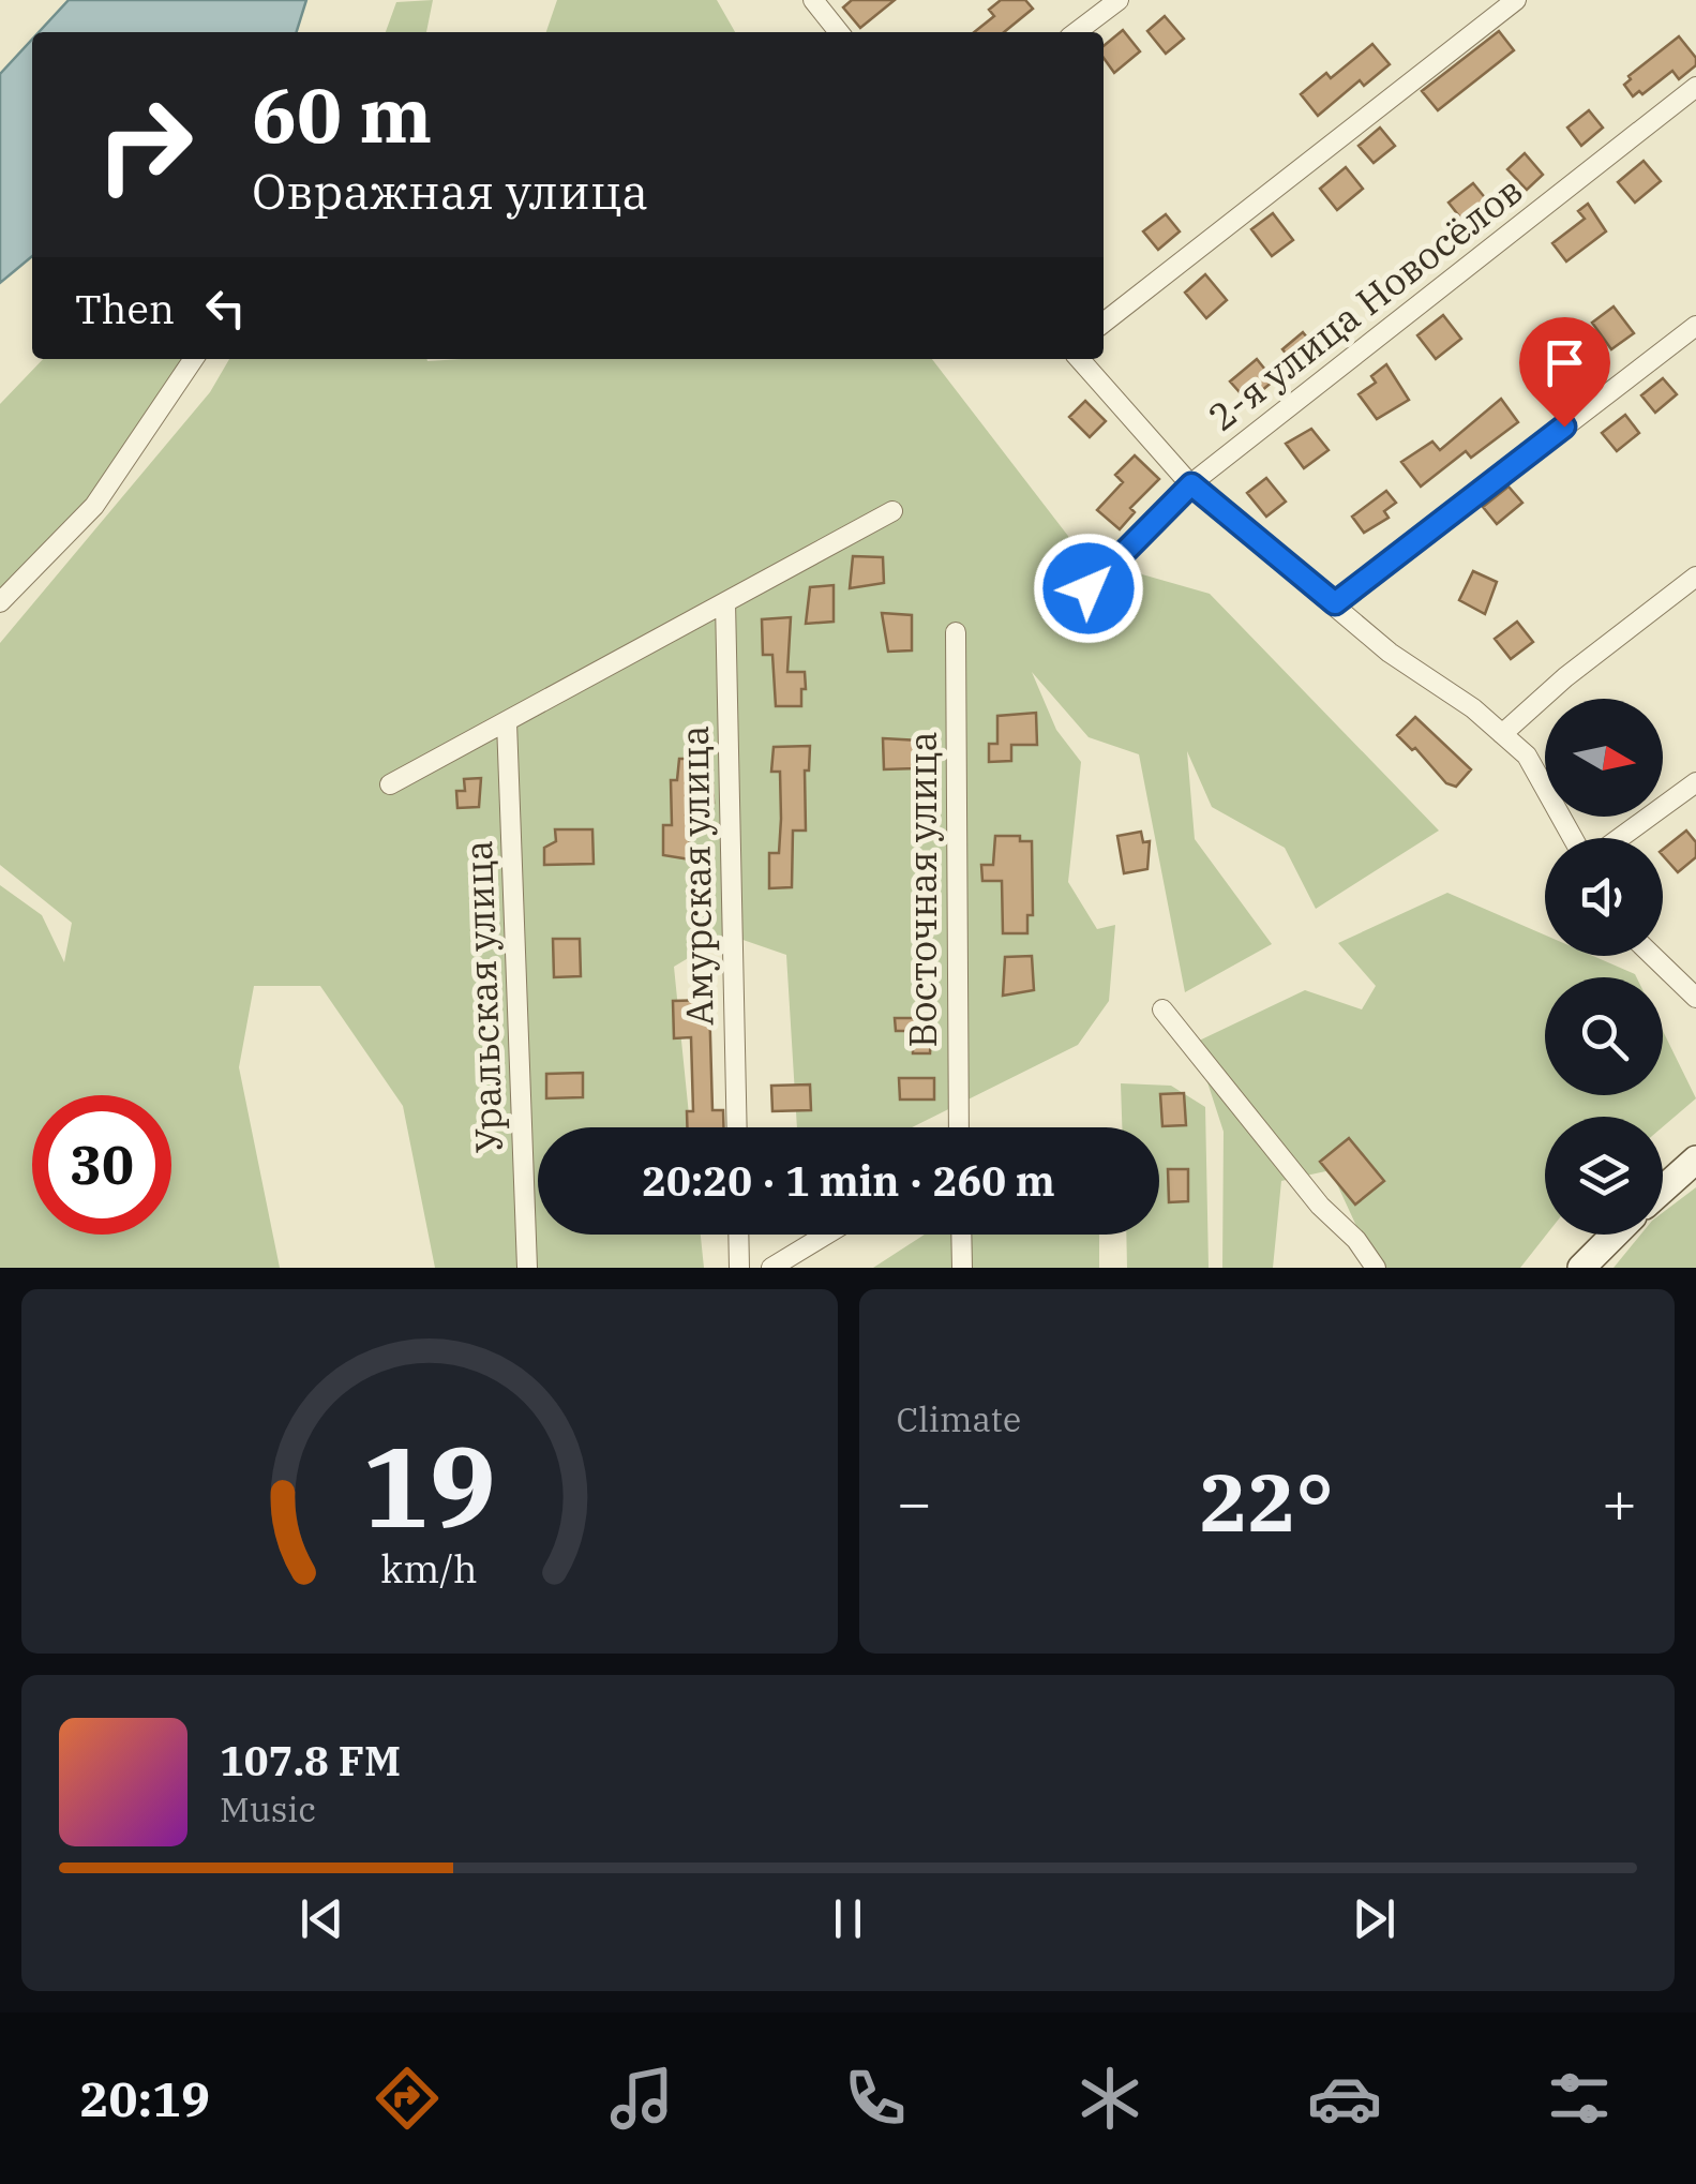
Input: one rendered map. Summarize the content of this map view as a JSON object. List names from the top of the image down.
{
  "streets": {
    "street": [
      "2-я улица Новосёлов",
      "Амурская улица",
      "Восточная улица",
      "Уральская улица"
    ]
  },
  "north": "right",
  "page": {
    "turn": ["60 m", "Овражная улица"],
    "then": "Then",
    "limit": "30",
    "trip": "20:20 · 1 min · 260 m",
    "tile": "Climate",
    "heat": ["−", "22°", "+"],
    "song": ["107.8 FM", "Music"],
    "tabs": "20:19",
    "gauge": ["19", "km/h"]
  }
}
